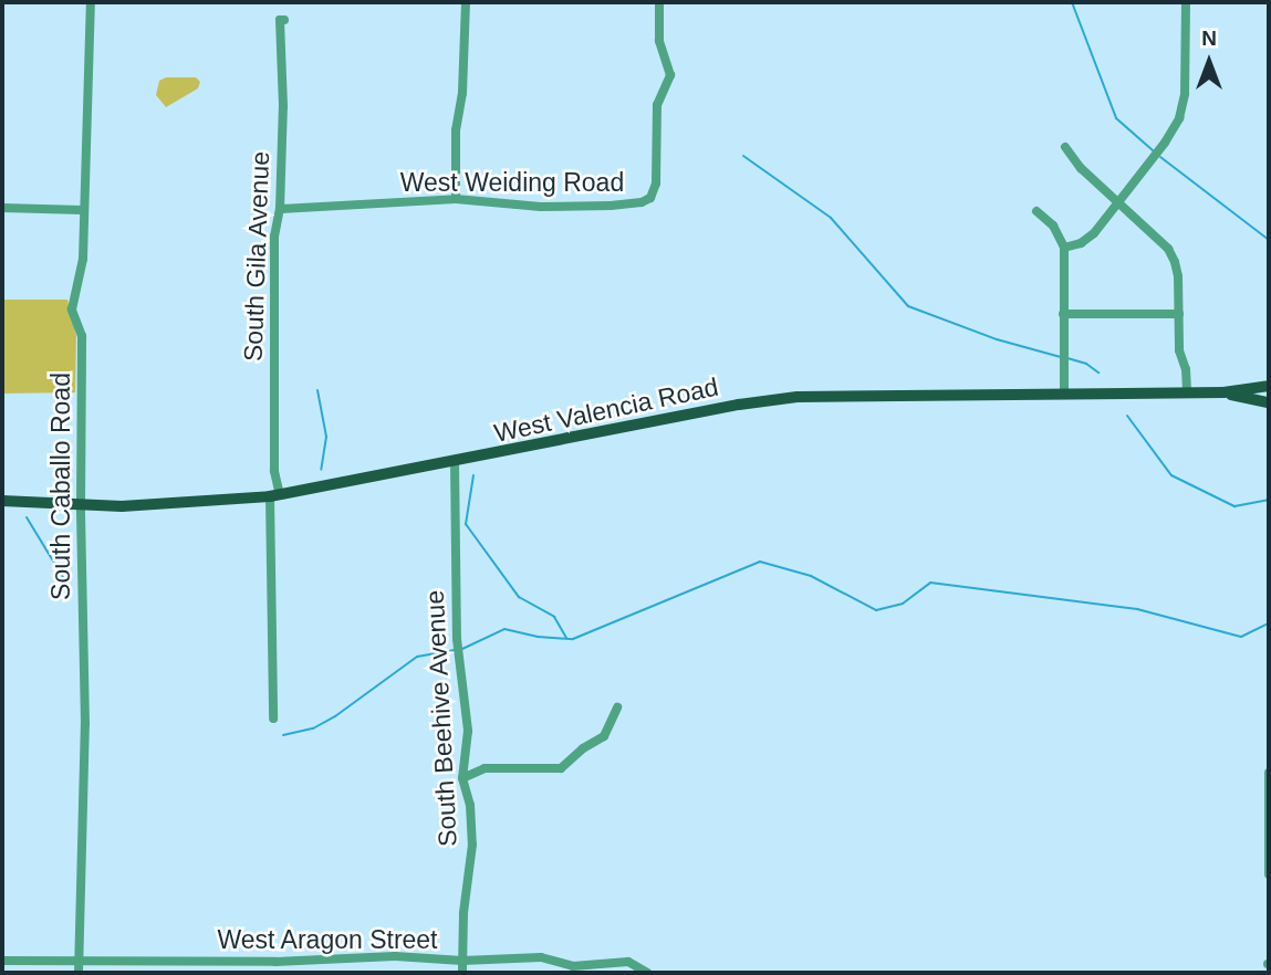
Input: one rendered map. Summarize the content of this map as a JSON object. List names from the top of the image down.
{
  "streets": {
    "main road": ["West Valencia Road"],
    "street": [
      "West Weiding Road",
      "South Gila Avenue",
      "South Caballo Road",
      "South Beehive Avenue",
      "West Aragon Street"
    ]
  },
  "crossings": [
    ["West Weiding Road", "South Gila Avenue"],
    ["South Gila Avenue", "West Valencia Road"],
    ["West Valencia Road", "South Caballo Road"],
    ["West Valencia Road", "South Beehive Avenue"],
    ["South Caballo Road", "West Aragon Street"],
    ["South Beehive Avenue", "West Aragon Street"]
  ],
  "north": "top"
}
